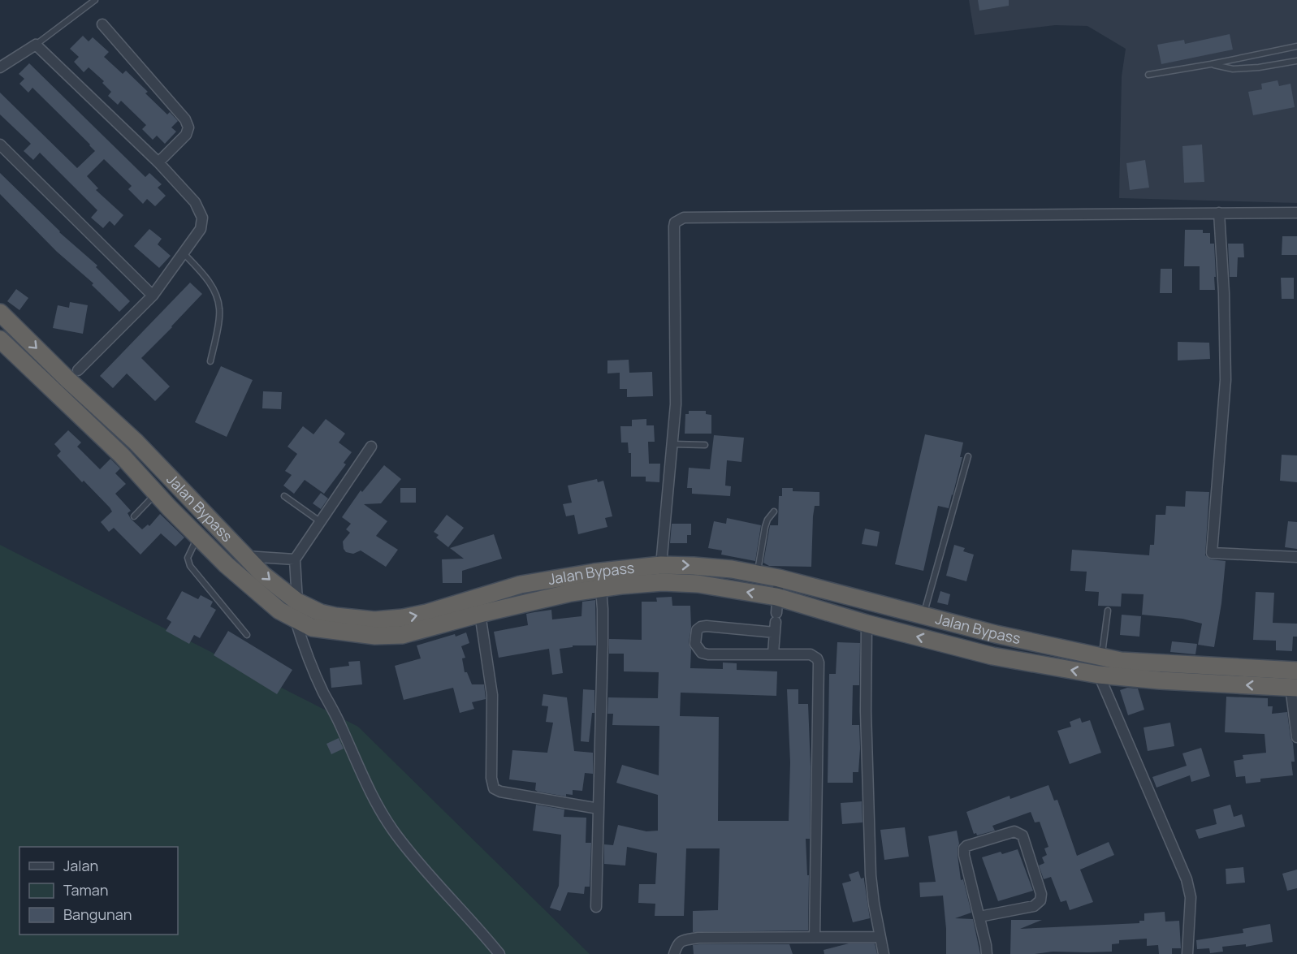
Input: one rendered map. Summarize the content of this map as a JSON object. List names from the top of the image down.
{
  "streets": {
    "highway": ["Jalan Bypass"]
  },
  "legend": ["Jalan", "Taman", "Bangunan"]
}
